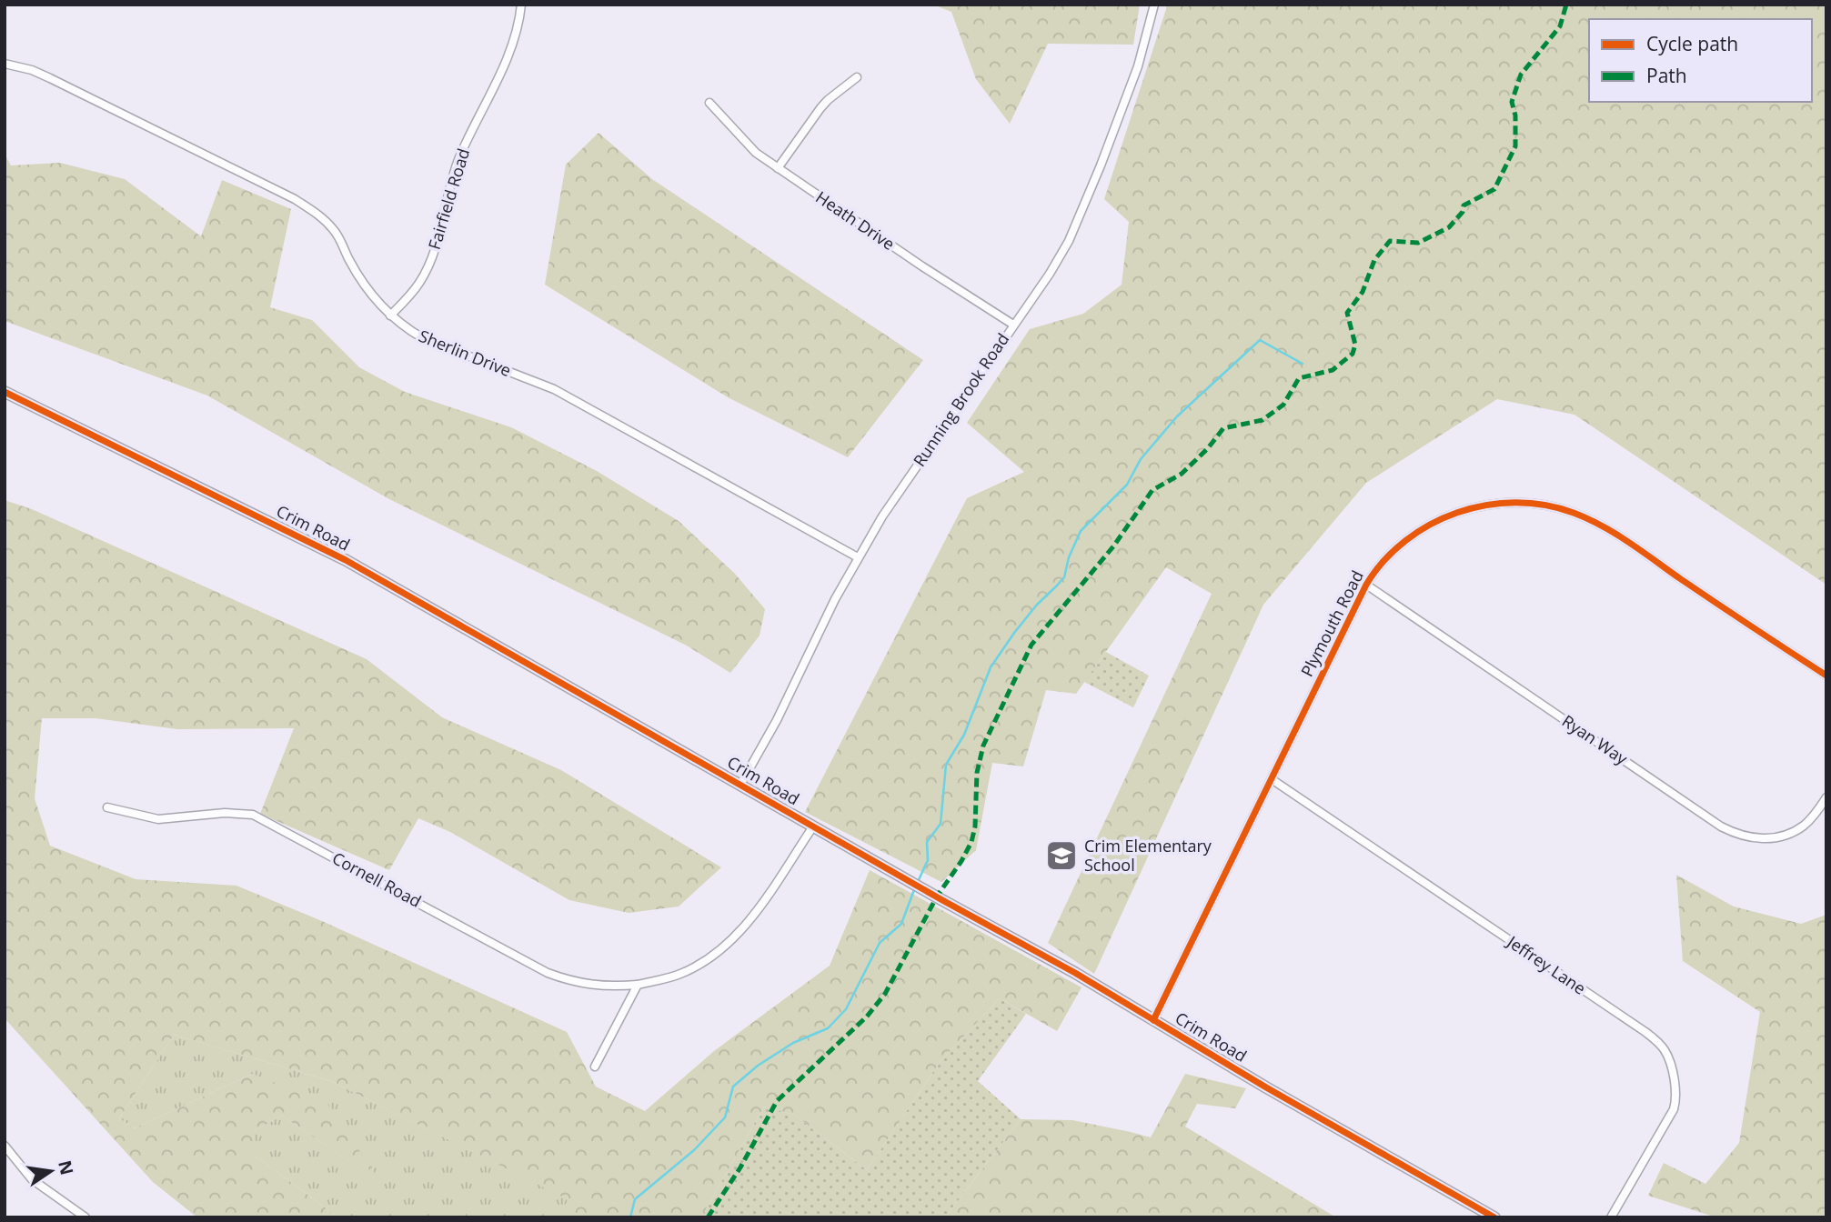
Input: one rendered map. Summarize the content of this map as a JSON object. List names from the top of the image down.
{
  "streets": {
    "street": [
      "Fairfield Road",
      "Heath Drive",
      "Sherlin Drive",
      "Running Brook Road",
      "Crim Road",
      "Plymouth Road",
      "Ryan Way",
      "Cornell Road",
      "Jeffrey Lane"
    ]
  },
  "crossings": [
    ["Fairfield Road", "Sherlin Drive"],
    ["Heath Drive", "Running Brook Road"],
    ["Sherlin Drive", "Running Brook Road"],
    ["Running Brook Road", "Crim Road"],
    ["Crim Road", "Plymouth Road"],
    ["Crim Road", "Cornell Road"],
    ["Plymouth Road", "Ryan Way"],
    ["Plymouth Road", "Jeffrey Lane"]
  ],
  "places": {
    "school or university": ["Crim Elementary School"]
  },
  "legend": ["Cycle path", "Path"],
  "north": "right"
}
